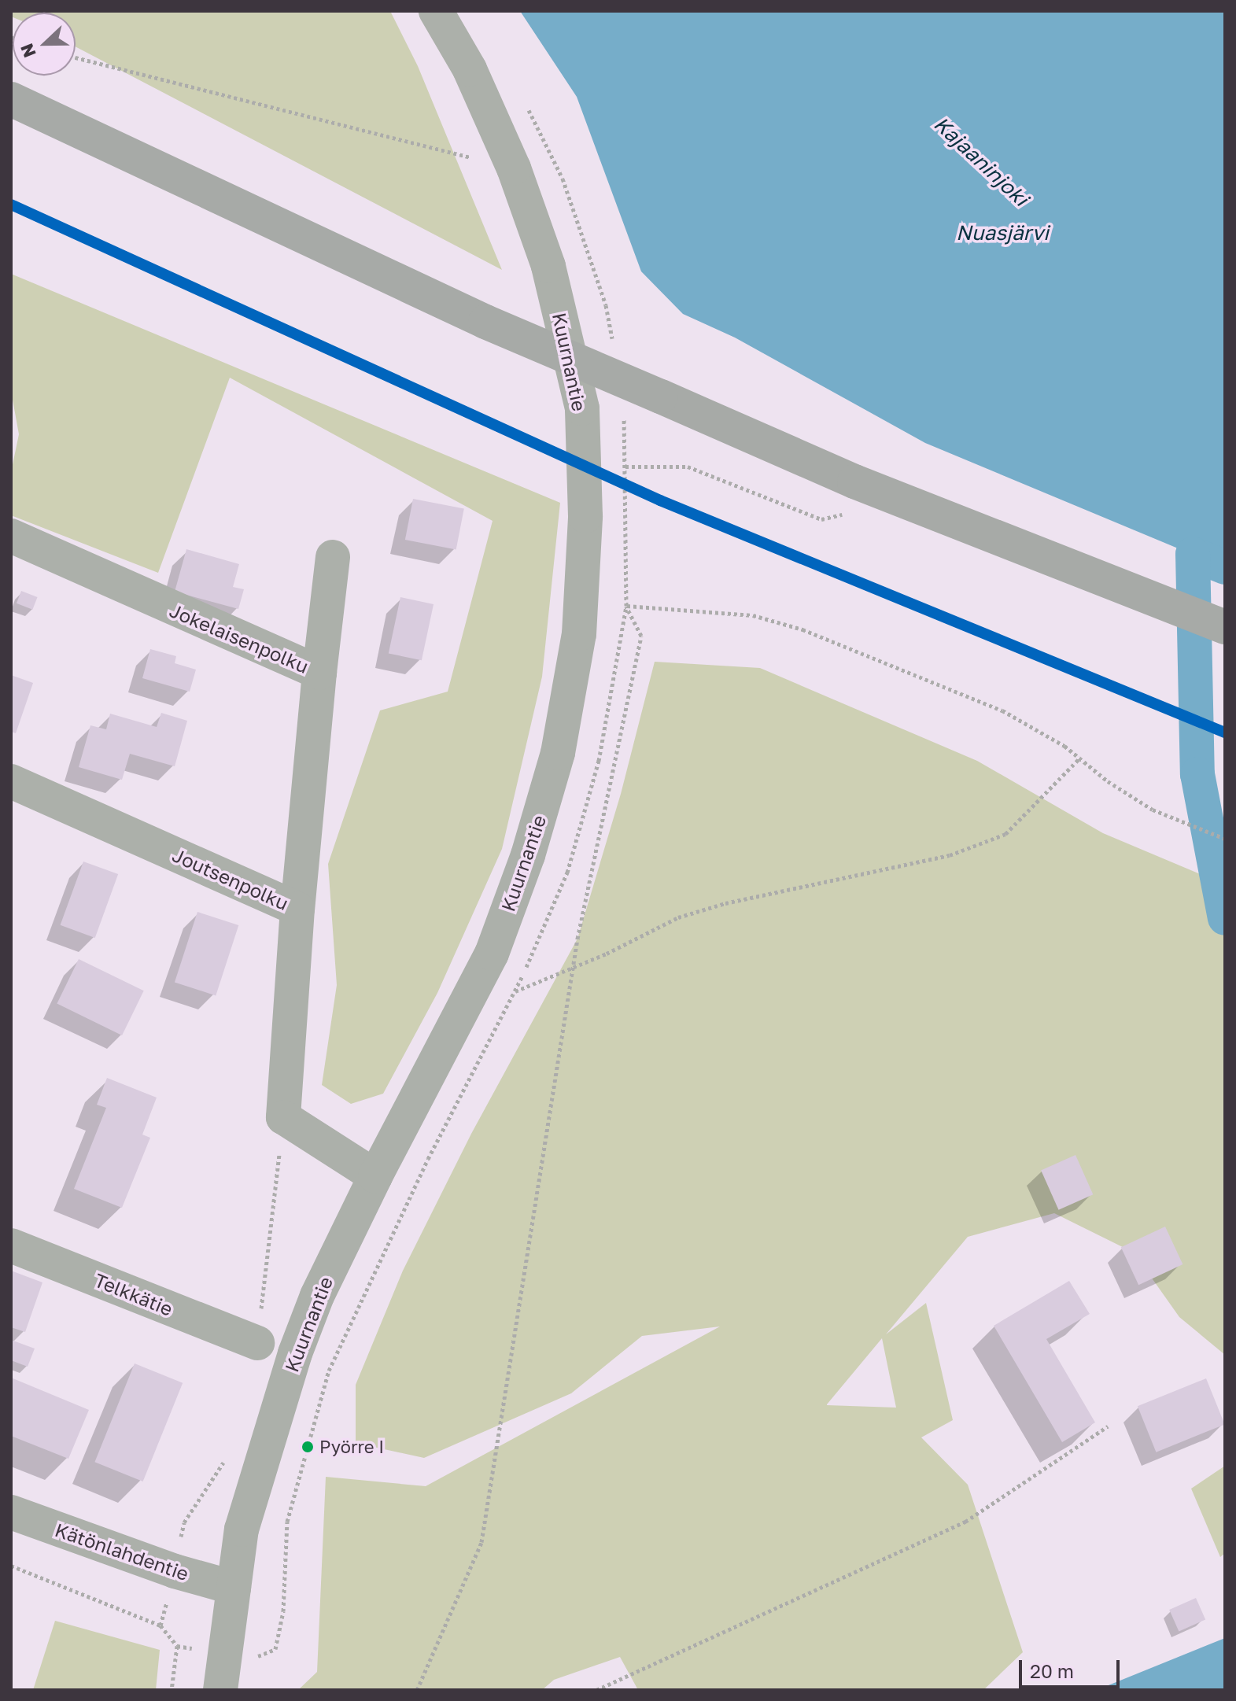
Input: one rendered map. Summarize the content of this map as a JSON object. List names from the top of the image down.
{
  "streets": {
    "street": [
      "Kuurnantie",
      "Jokelaisenpolku",
      "Joutsenpolku",
      "Telkkätie",
      "Kätönlahdentie"
    ]
  },
  "crossings": [
    ["Kuurnantie", "Kätönlahdentie"],
    ["Jokelaisenpolku", "Joutsenpolku"]
  ],
  "water": ["Kajaaninjoki", "Nuasjärvi"],
  "places": ["Pyörre I"],
  "scale_bar": "20 m",
  "north": "left"
}
